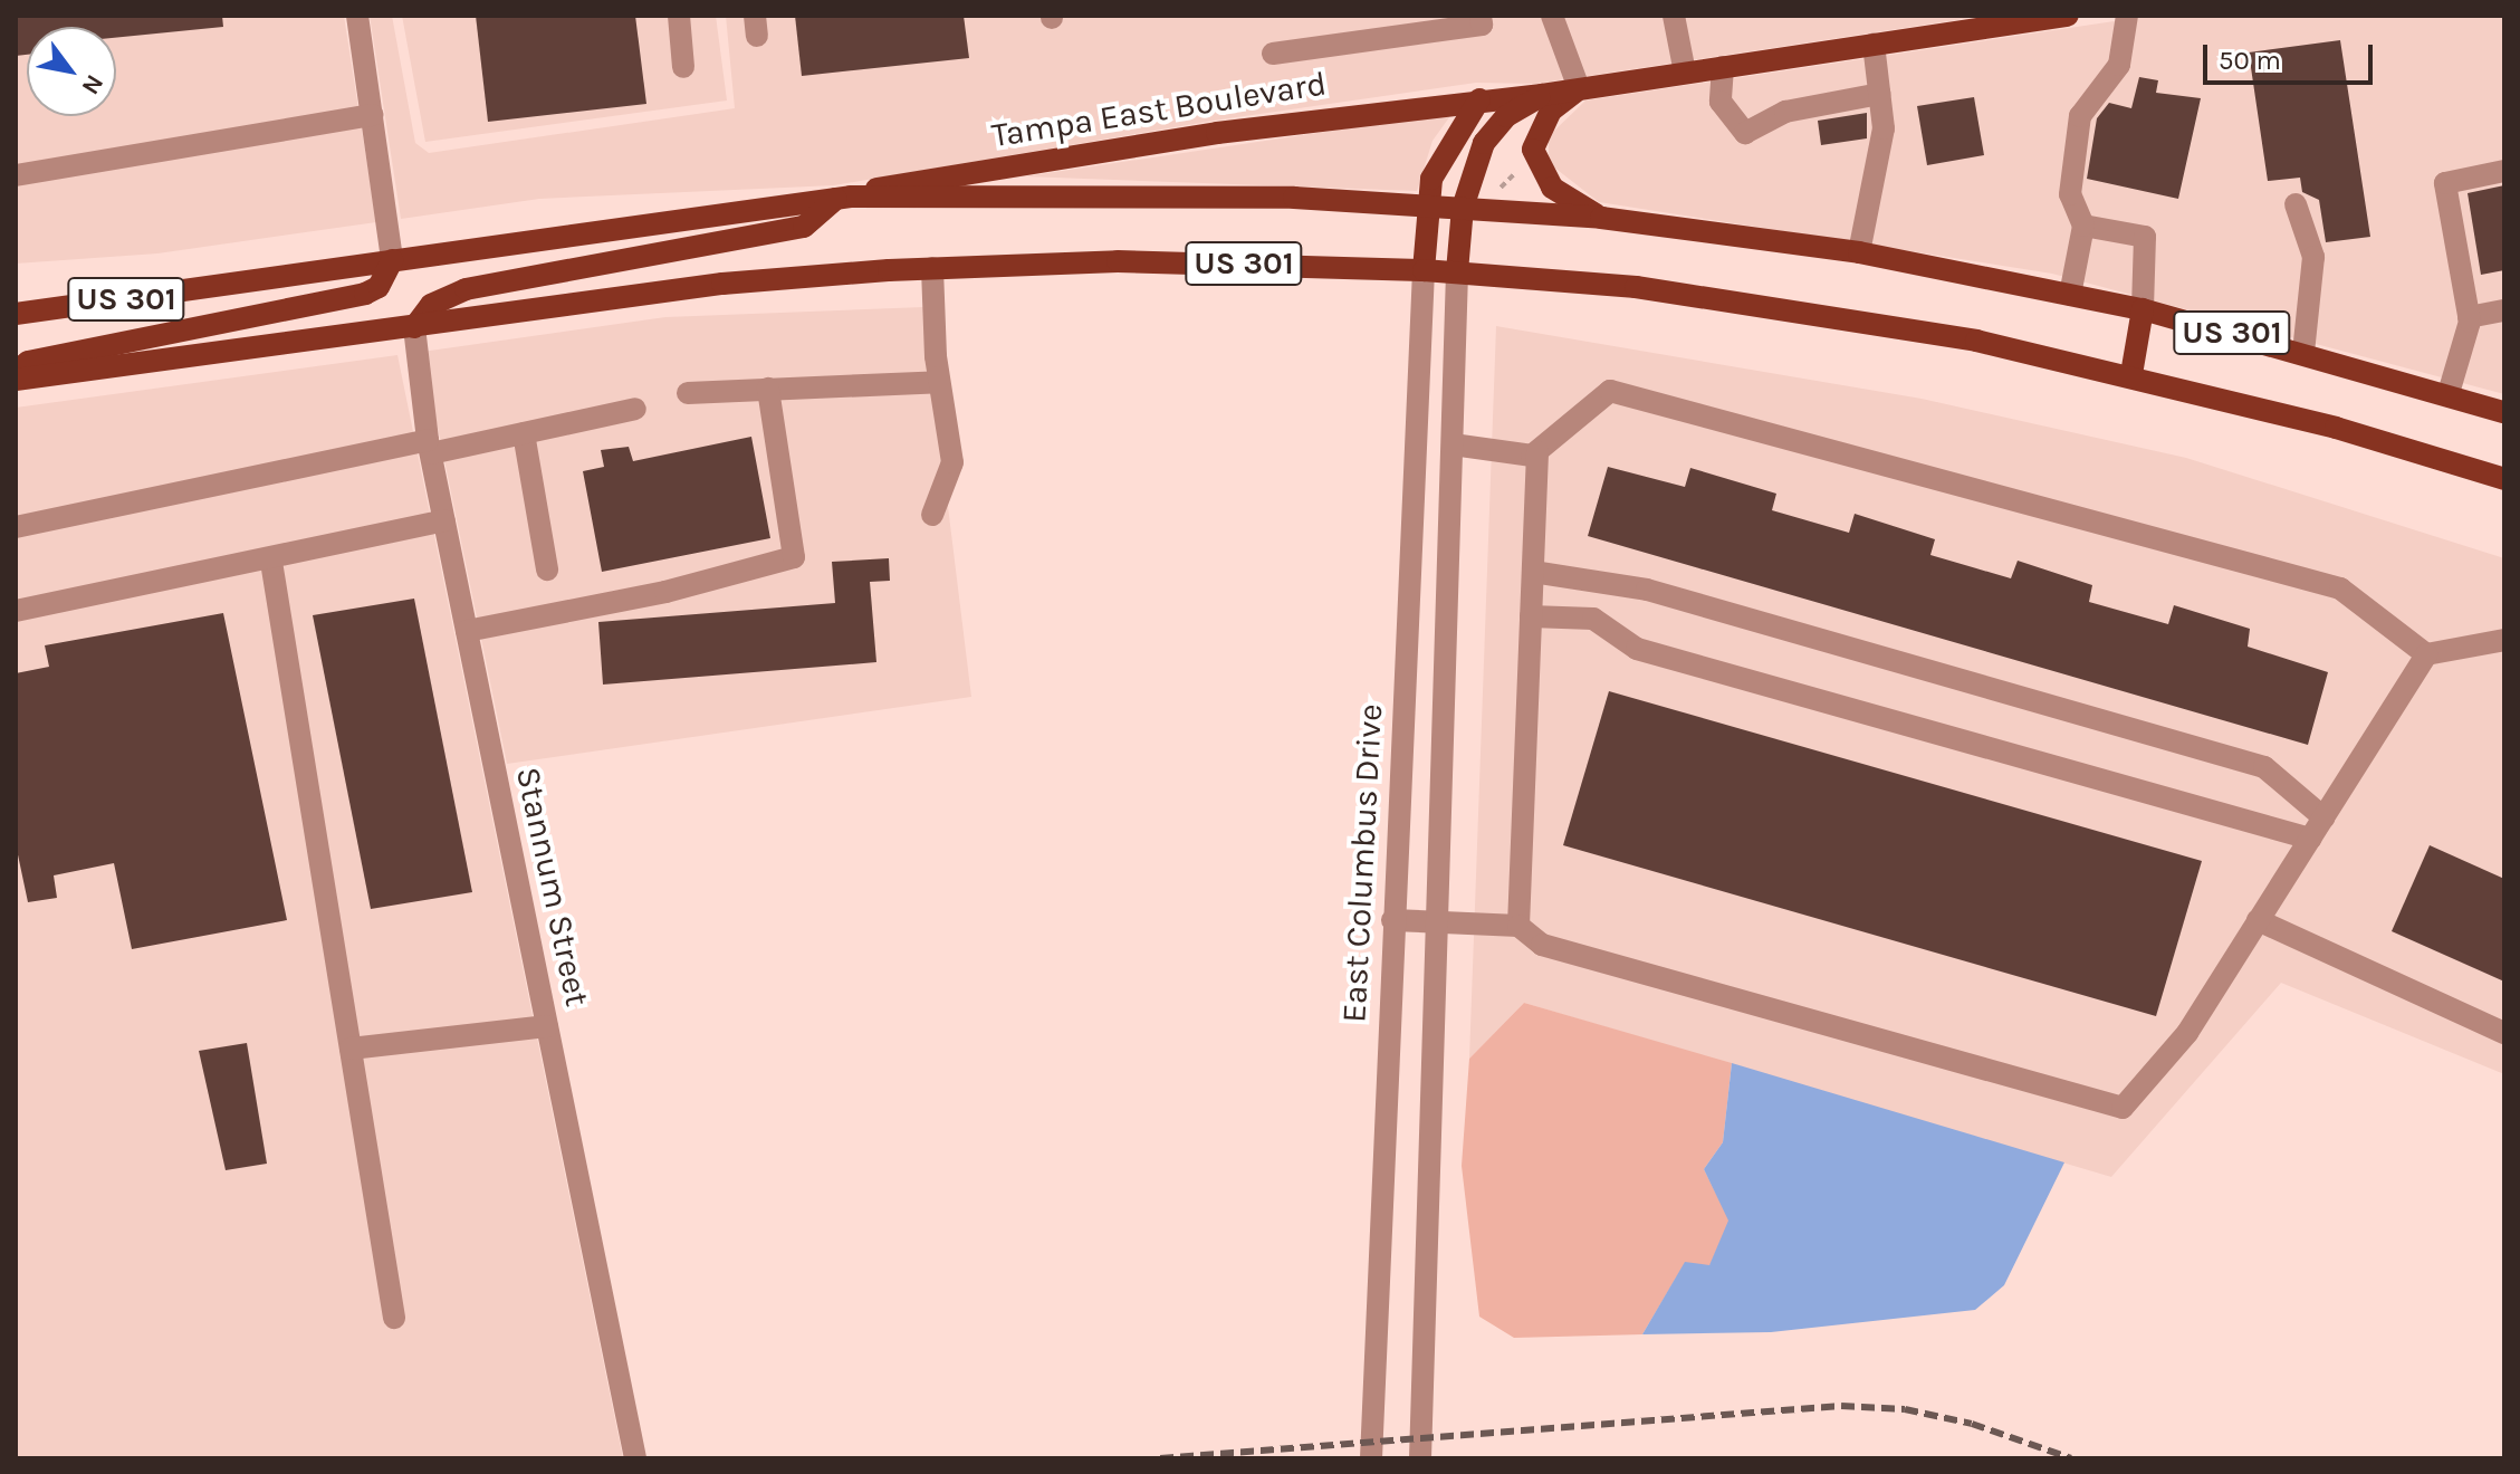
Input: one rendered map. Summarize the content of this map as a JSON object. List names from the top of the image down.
{
  "streets": {
    "main road": ["Tampa East Boulevard", "US 301"],
    "street": ["East Columbus Drive", "Stannum Street"]
  },
  "crossings": [
    ["Tampa East Boulevard", "US 301"],
    ["US 301", "East Columbus Drive"],
    ["US 301", "Stannum Street"]
  ],
  "scale_bar": "50 m",
  "north": "bottom right"
}
